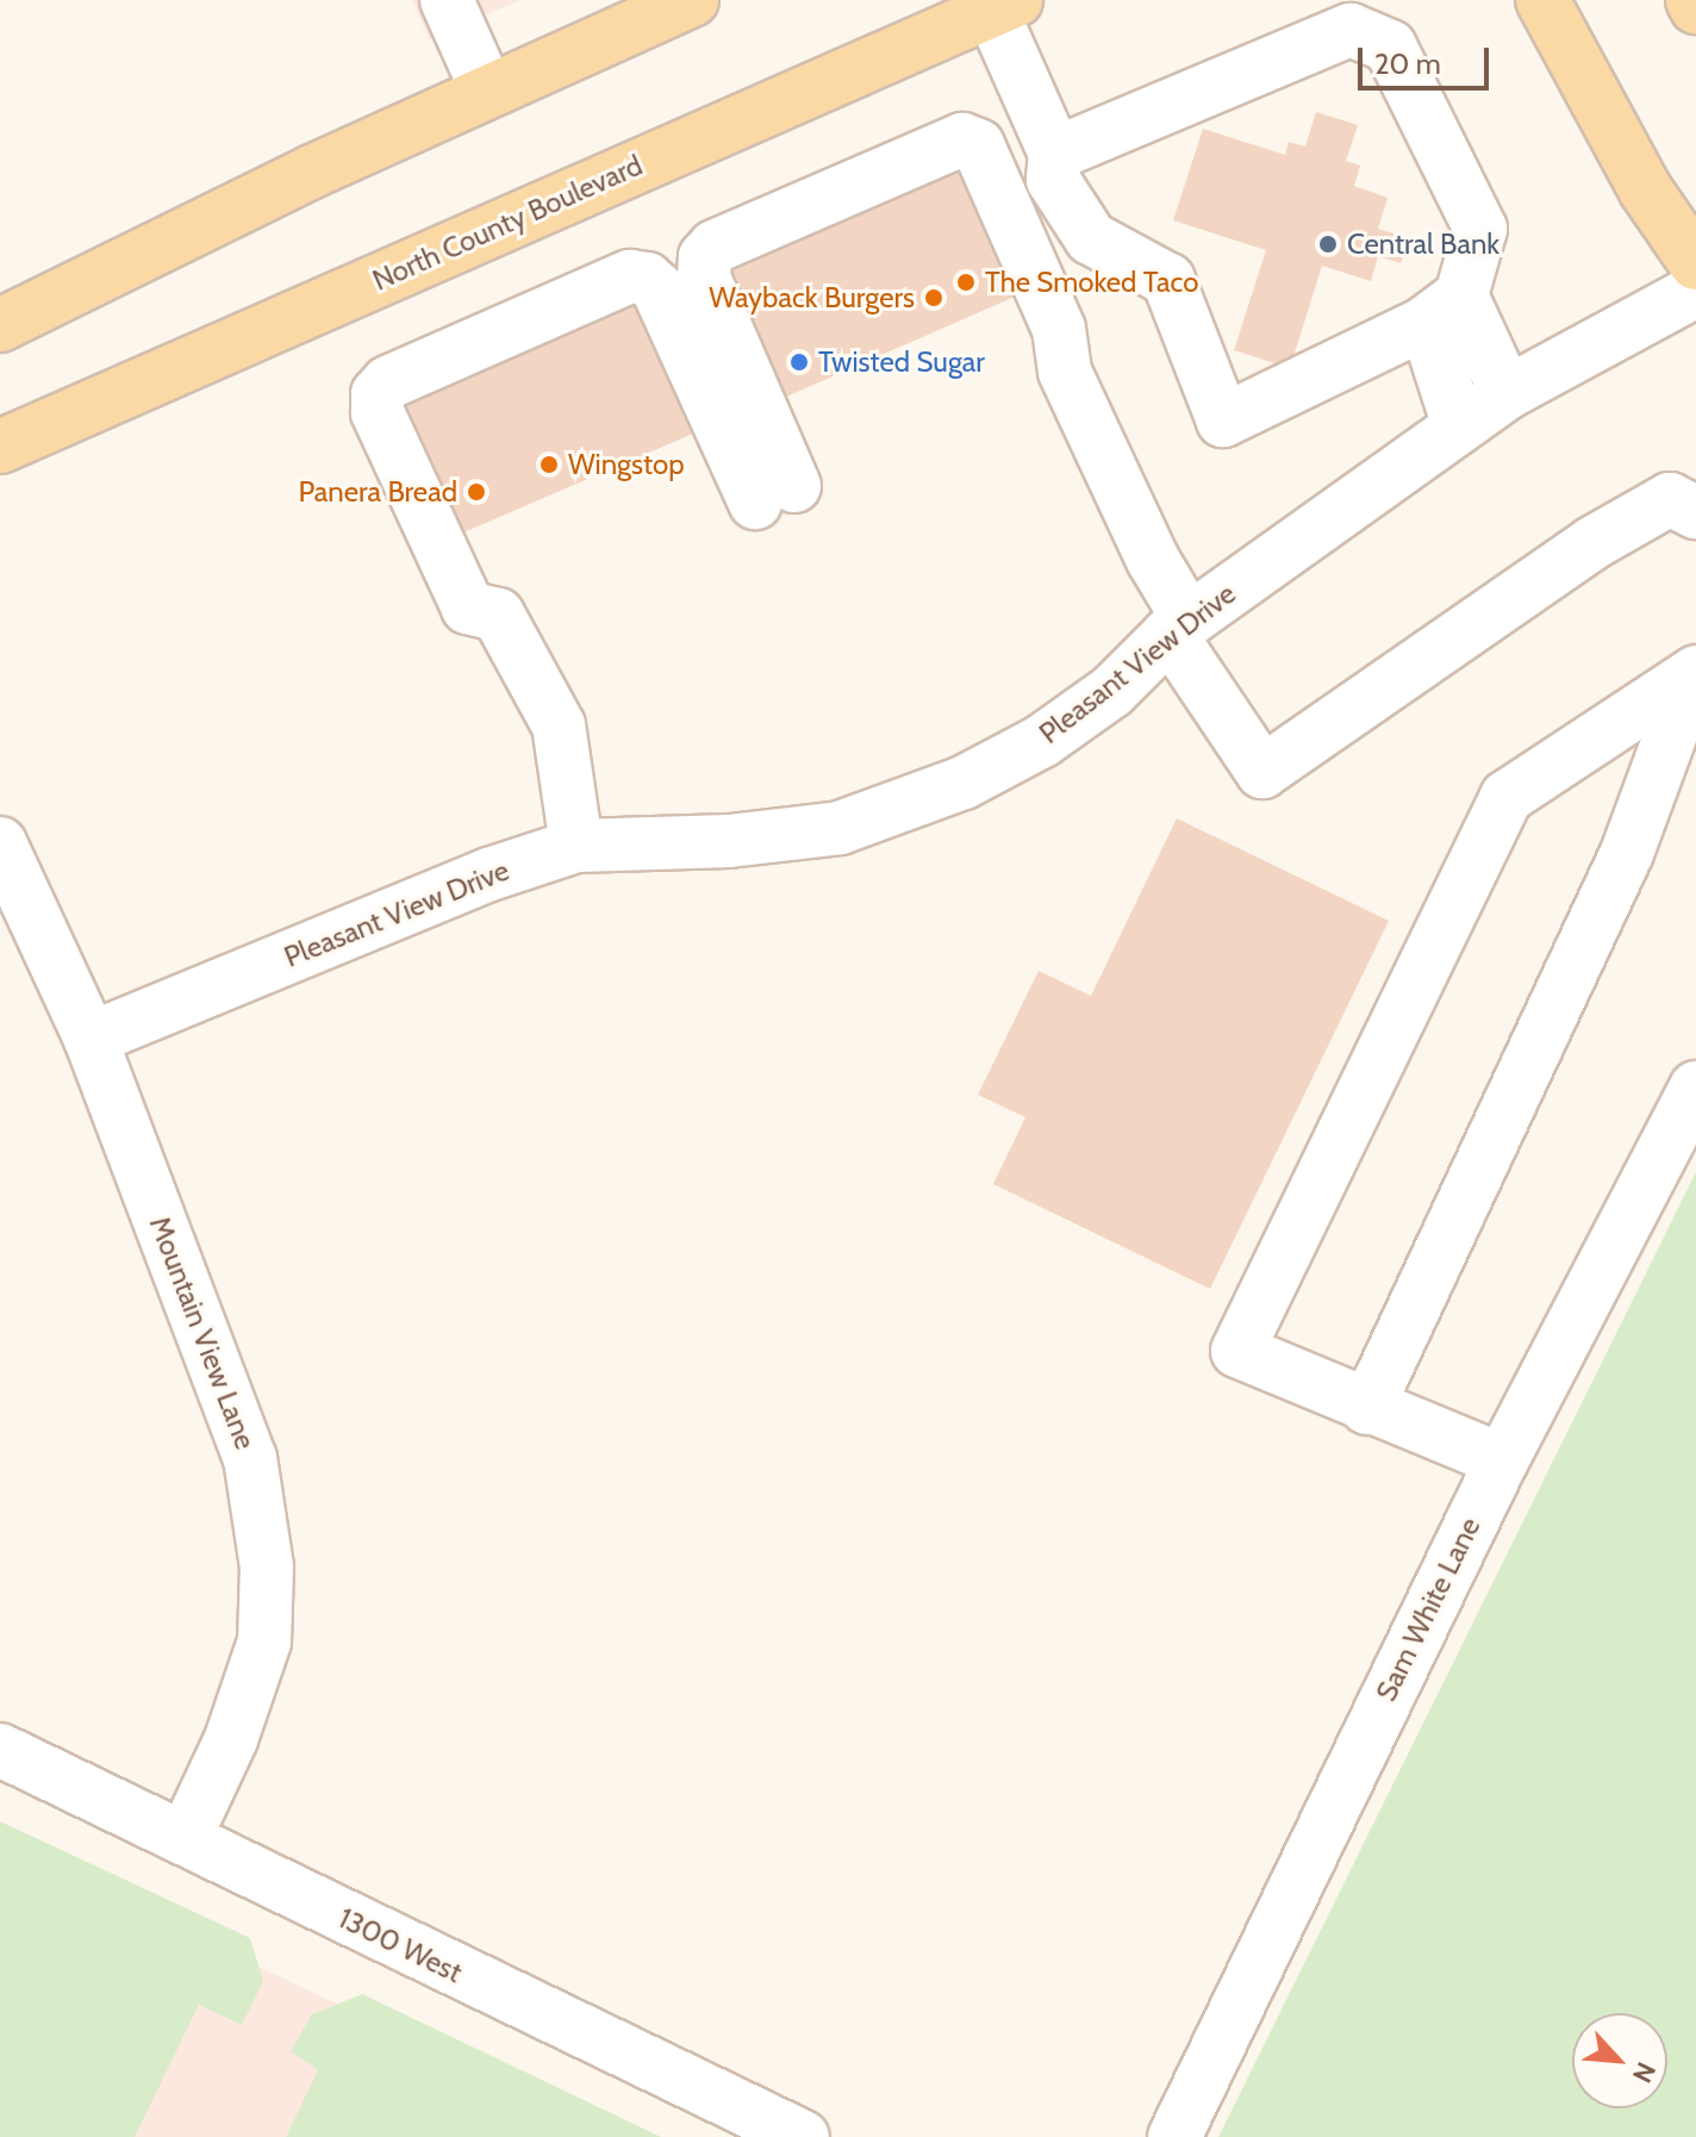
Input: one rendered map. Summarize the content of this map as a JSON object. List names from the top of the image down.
{
  "streets": {
    "main road": ["North County Boulevard"],
    "street": [
      "Pleasant View Drive",
      "Mountain View Lane",
      "Sam White Lane",
      "1300 West"
    ]
  },
  "crossings": [
    ["Pleasant View Drive", "Mountain View Lane"],
    ["Mountain View Lane", "1300 West"]
  ],
  "places": [
    "Central Bank",
    "The Smoked Taco",
    "Wayback Burgers",
    "Twisted Sugar",
    "Wingstop",
    "Panera Bread"
  ],
  "scale_bar": "20 m",
  "north": "bottom right"
}
